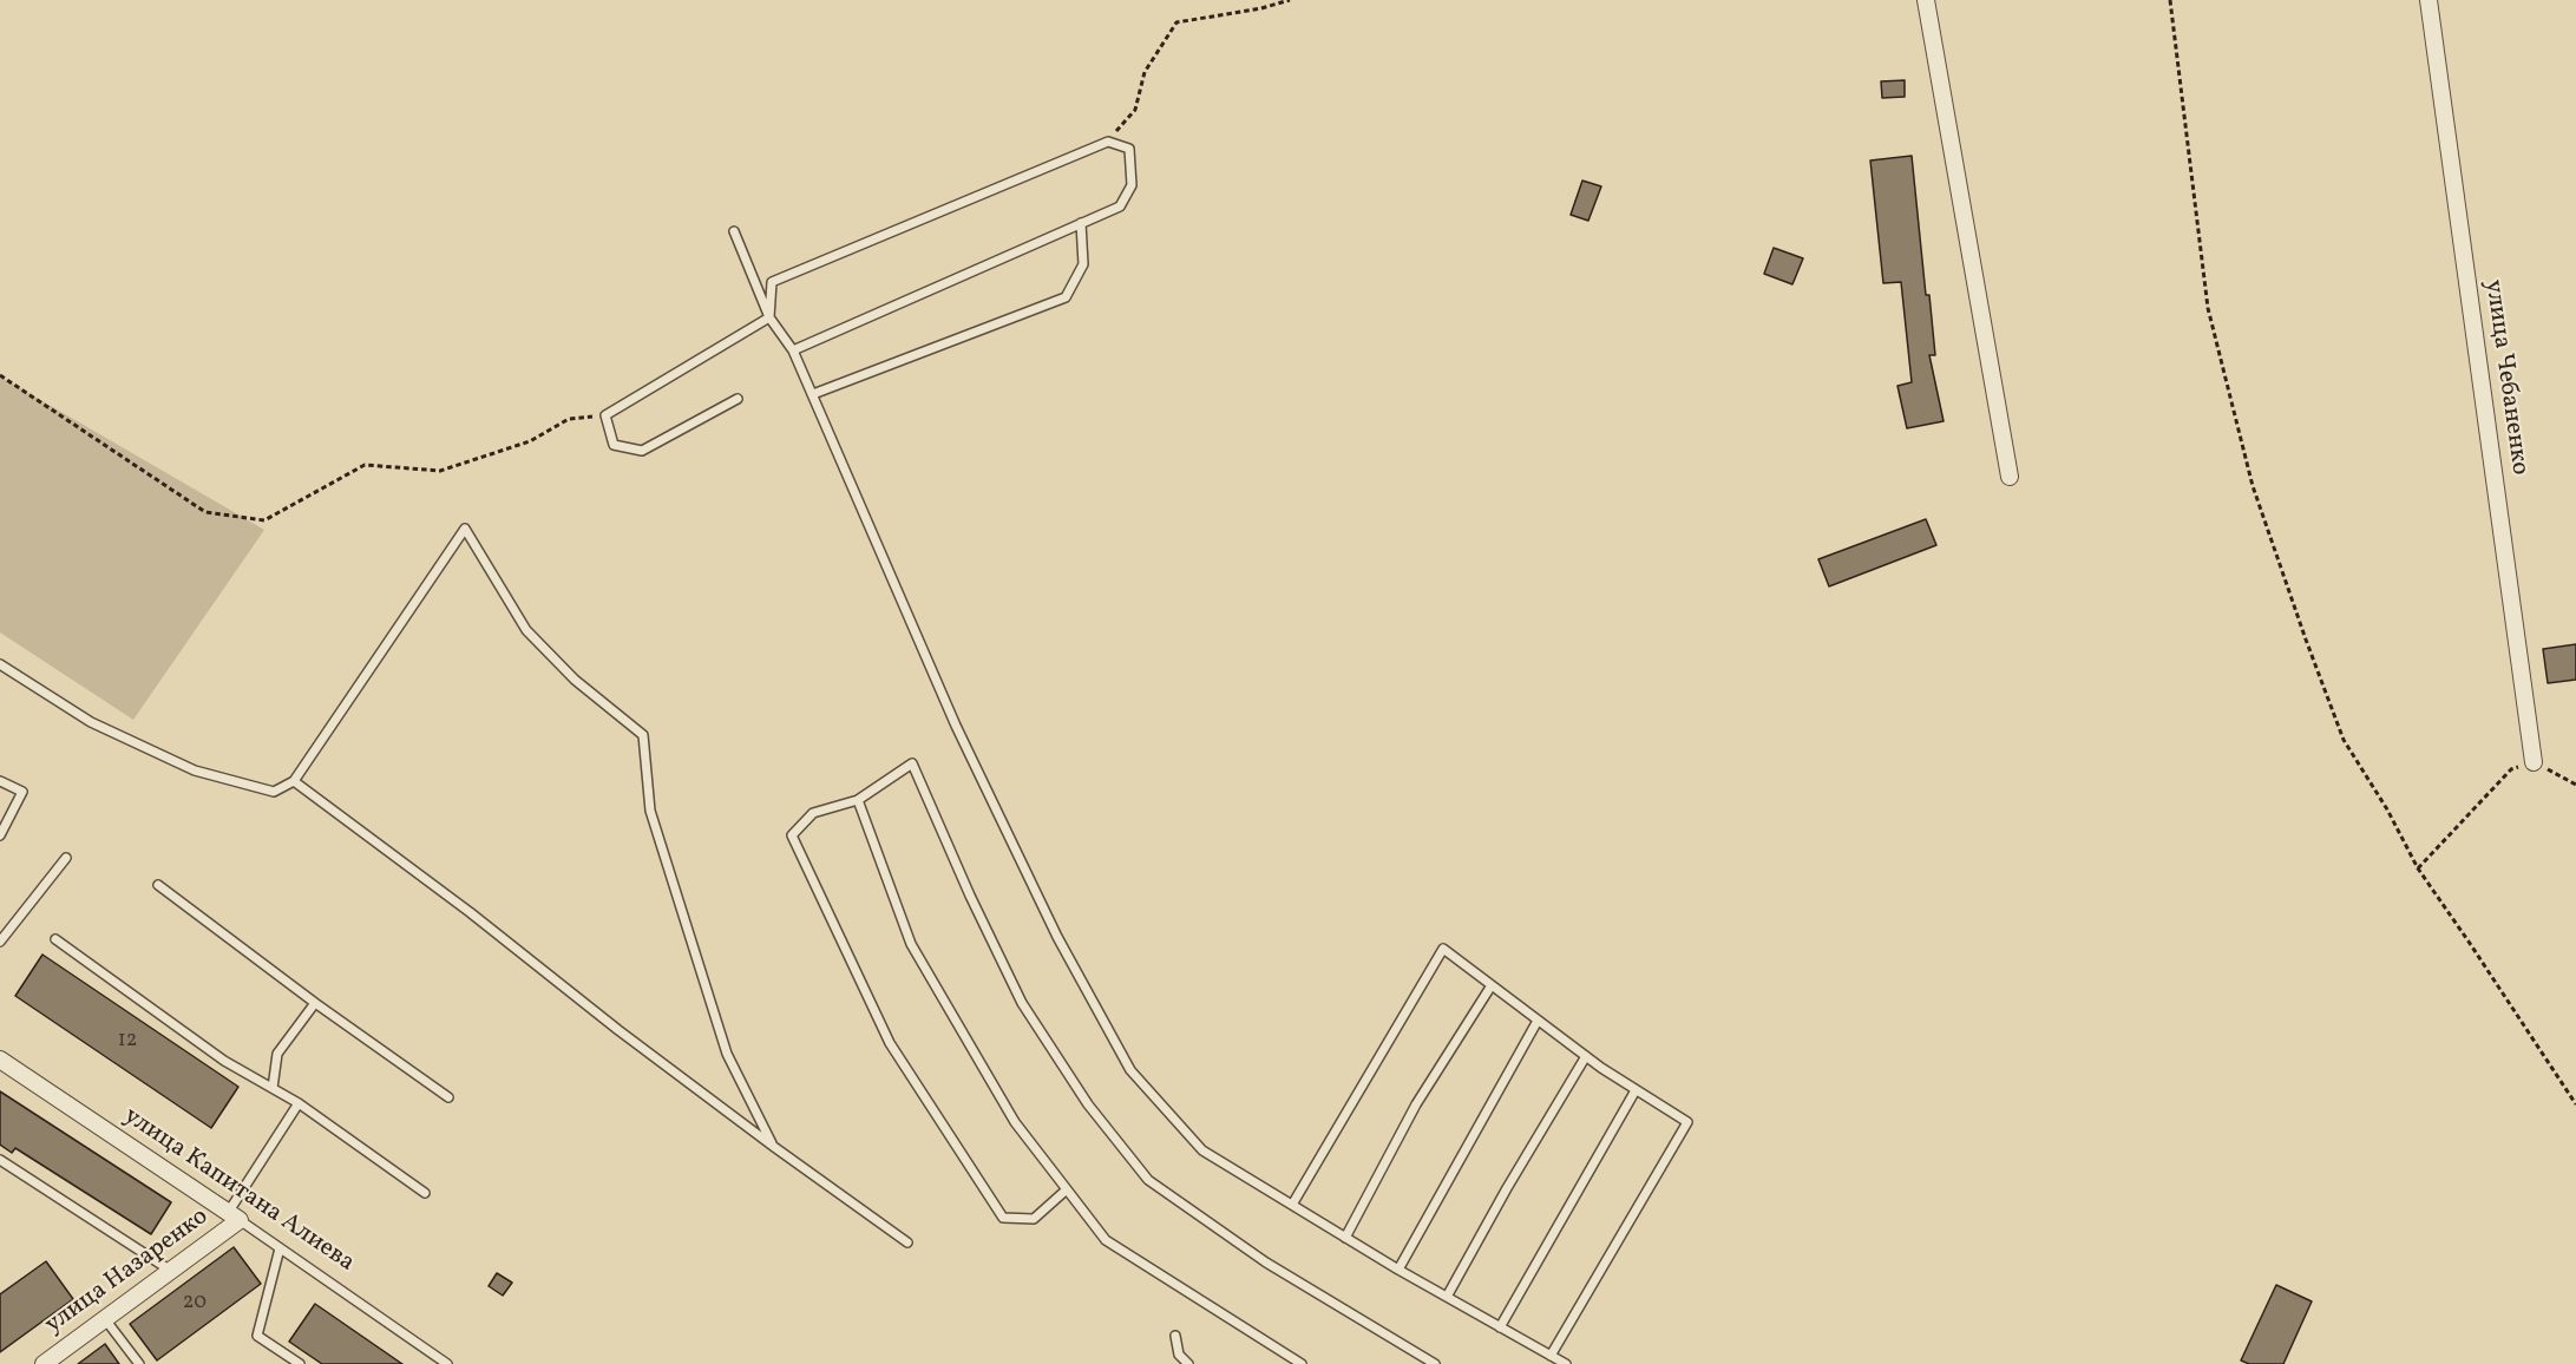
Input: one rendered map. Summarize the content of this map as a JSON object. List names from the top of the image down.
{
  "streets": {
    "street": ["улица Чебаненко", "улица Капитана Алиева", "улица Назаренко"]
  },
  "crossings": [
    ["улица Капитана Алиева", "улица Назаренко"]
  ],
  "house_numbers": ["12", "20"]
}
